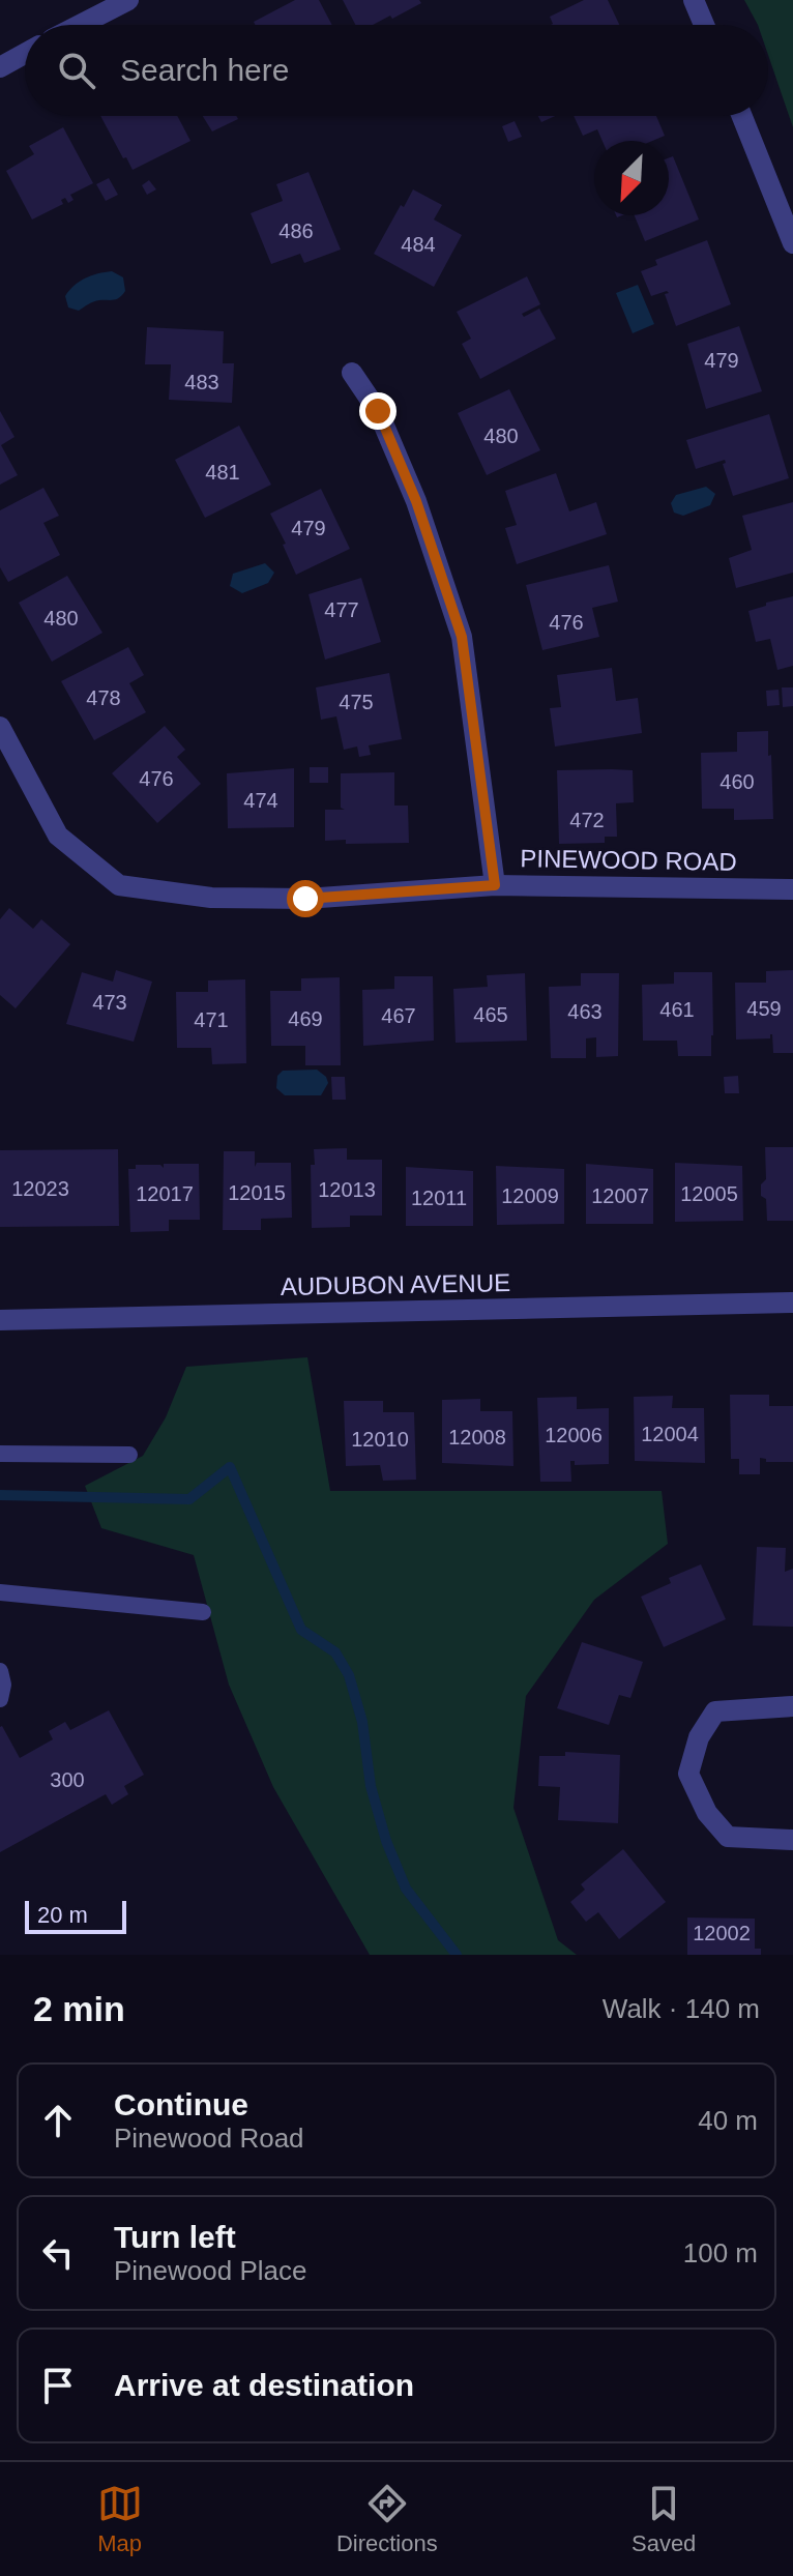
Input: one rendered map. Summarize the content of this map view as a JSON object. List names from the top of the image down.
{
  "streets": {
    "street": ["PINEWOOD ROAD", "AUDUBON AVENUE"]
  },
  "house_numbers": [
    "486",
    "484",
    "479",
    "483",
    "480",
    "481",
    "479",
    "477",
    "480",
    "476",
    "478",
    "475",
    "476",
    "460",
    "474",
    "472",
    "473",
    "459",
    "461",
    "463",
    "465",
    "467",
    "469",
    "471",
    "12023",
    "12013",
    "12015",
    "12017",
    "12005",
    "12009",
    "12007",
    "12011",
    "12004",
    "12006",
    "12008",
    "12010",
    "300",
    "12002"
  ],
  "scale_bar": "20 m",
  "north": "bottom left",
  "page": {
    "search": "Search here",
    "scale": "20 m",
    "heading": ["2 min", "Walk · 140 m"],
    "list": [
      ["Continue", "Pinewood Road", "40 m"],
      ["Turn left", "Pinewood Place", "100 m"],
      "Arrive at destination"
    ],
    "nav": ["Map", "Directions", "Saved"]
  }
}
